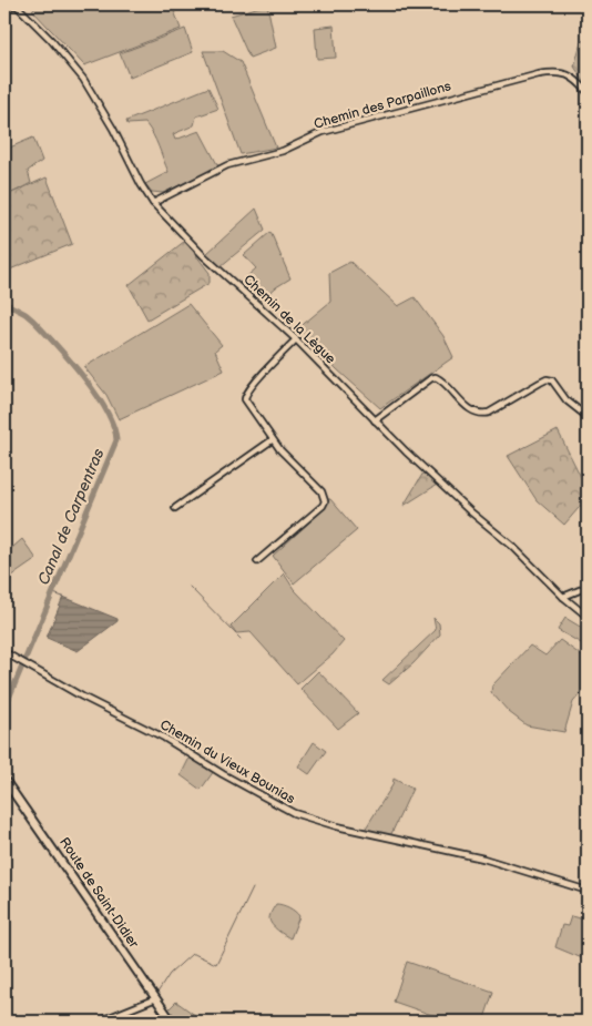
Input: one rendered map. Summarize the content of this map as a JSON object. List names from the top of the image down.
{
  "streets": {
    "main road": ["Route de Saint-Didier"],
    "street": ["Chemin des Parpaillons", "Chemin de la Lègue", "Chemin du Vieux Bounias"]
  },
  "crossings": [
    ["Chemin des Parpaillons", "Chemin de la Lègue"]
  ],
  "water": ["Canal de Carpentras"]
}
